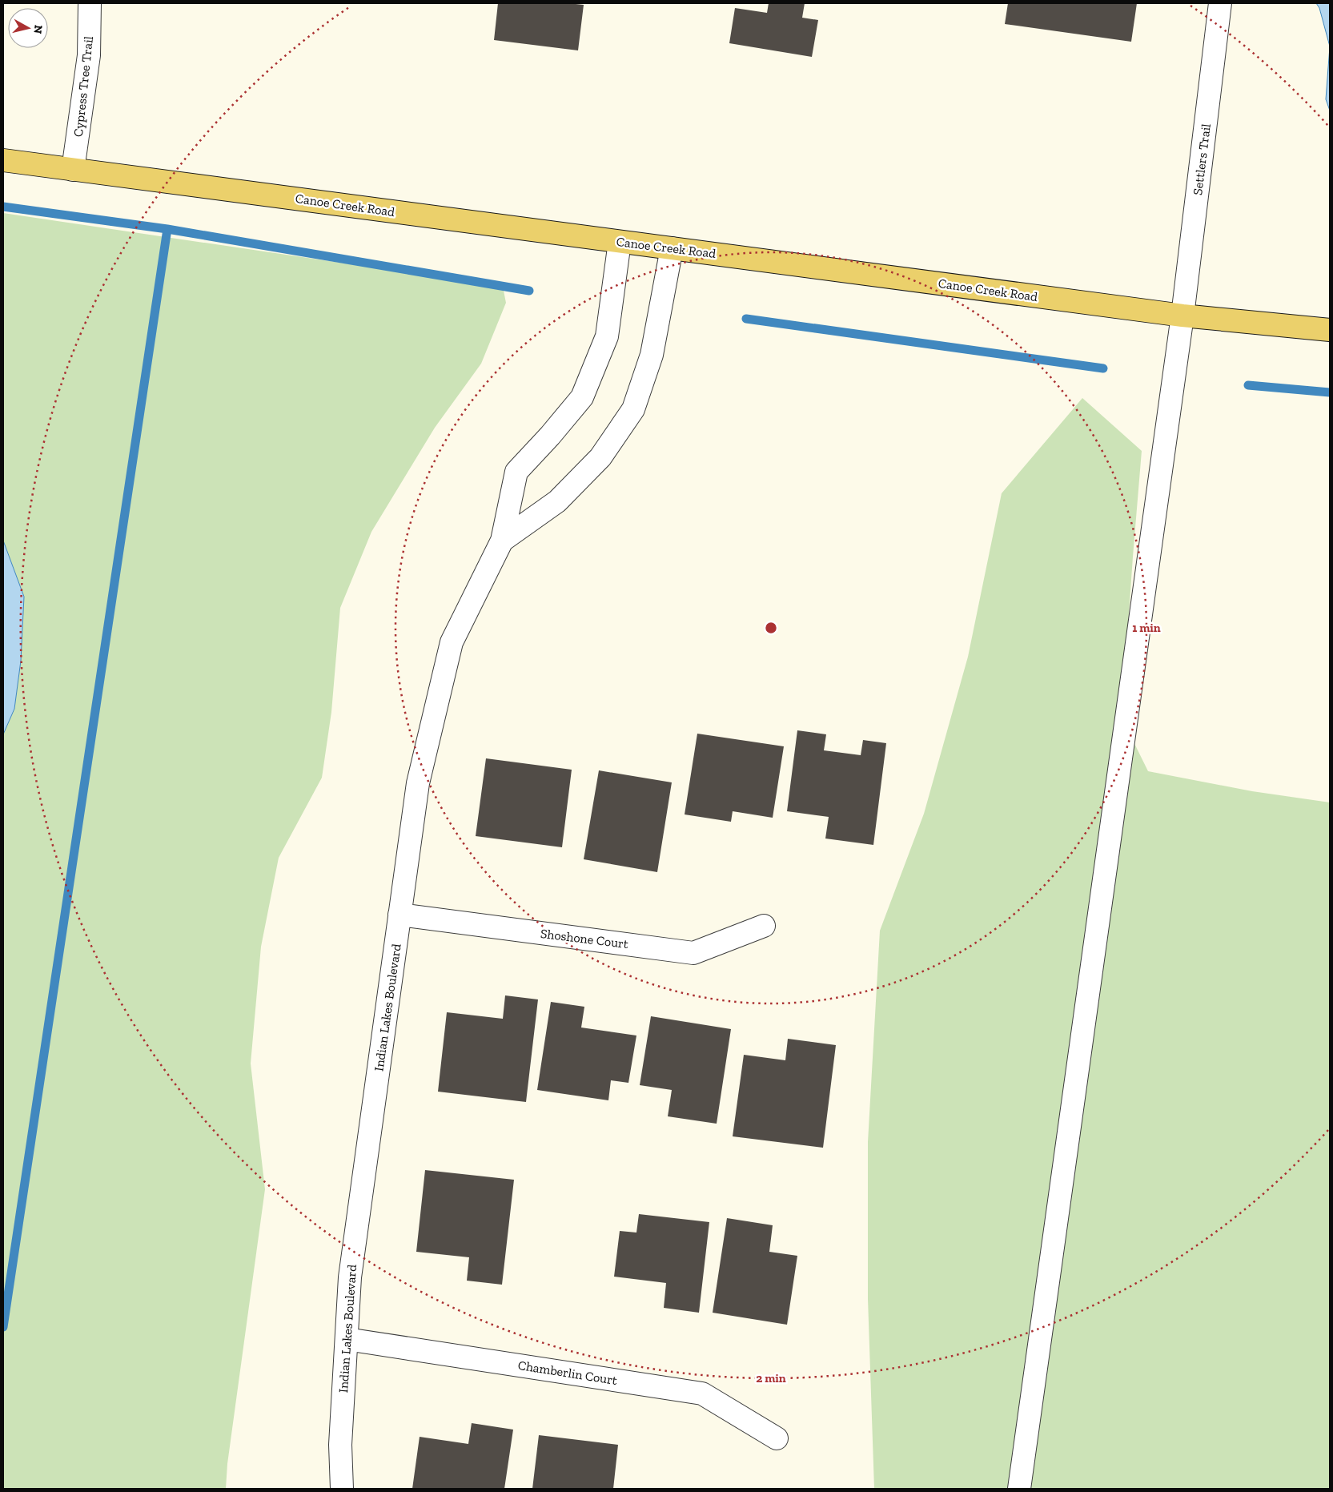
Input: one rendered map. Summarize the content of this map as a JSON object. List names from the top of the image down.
{
  "streets": {
    "main road": ["Canoe Creek Road"],
    "street": [
      "Cypress Tree Trail",
      "Settlers Trail",
      "Shoshone Court",
      "Indian Lakes Boulevard",
      "Chamberlin Court"
    ]
  },
  "crossings": [
    ["Cypress Tree Trail", "Canoe Creek Road"],
    ["Settlers Trail", "Canoe Creek Road"],
    ["Canoe Creek Road", "Indian Lakes Boulevard"],
    ["Shoshone Court", "Indian Lakes Boulevard"],
    ["Indian Lakes Boulevard", "Chamberlin Court"]
  ],
  "north": "right",
  "rings": ["1 min", "2 min"]
}
